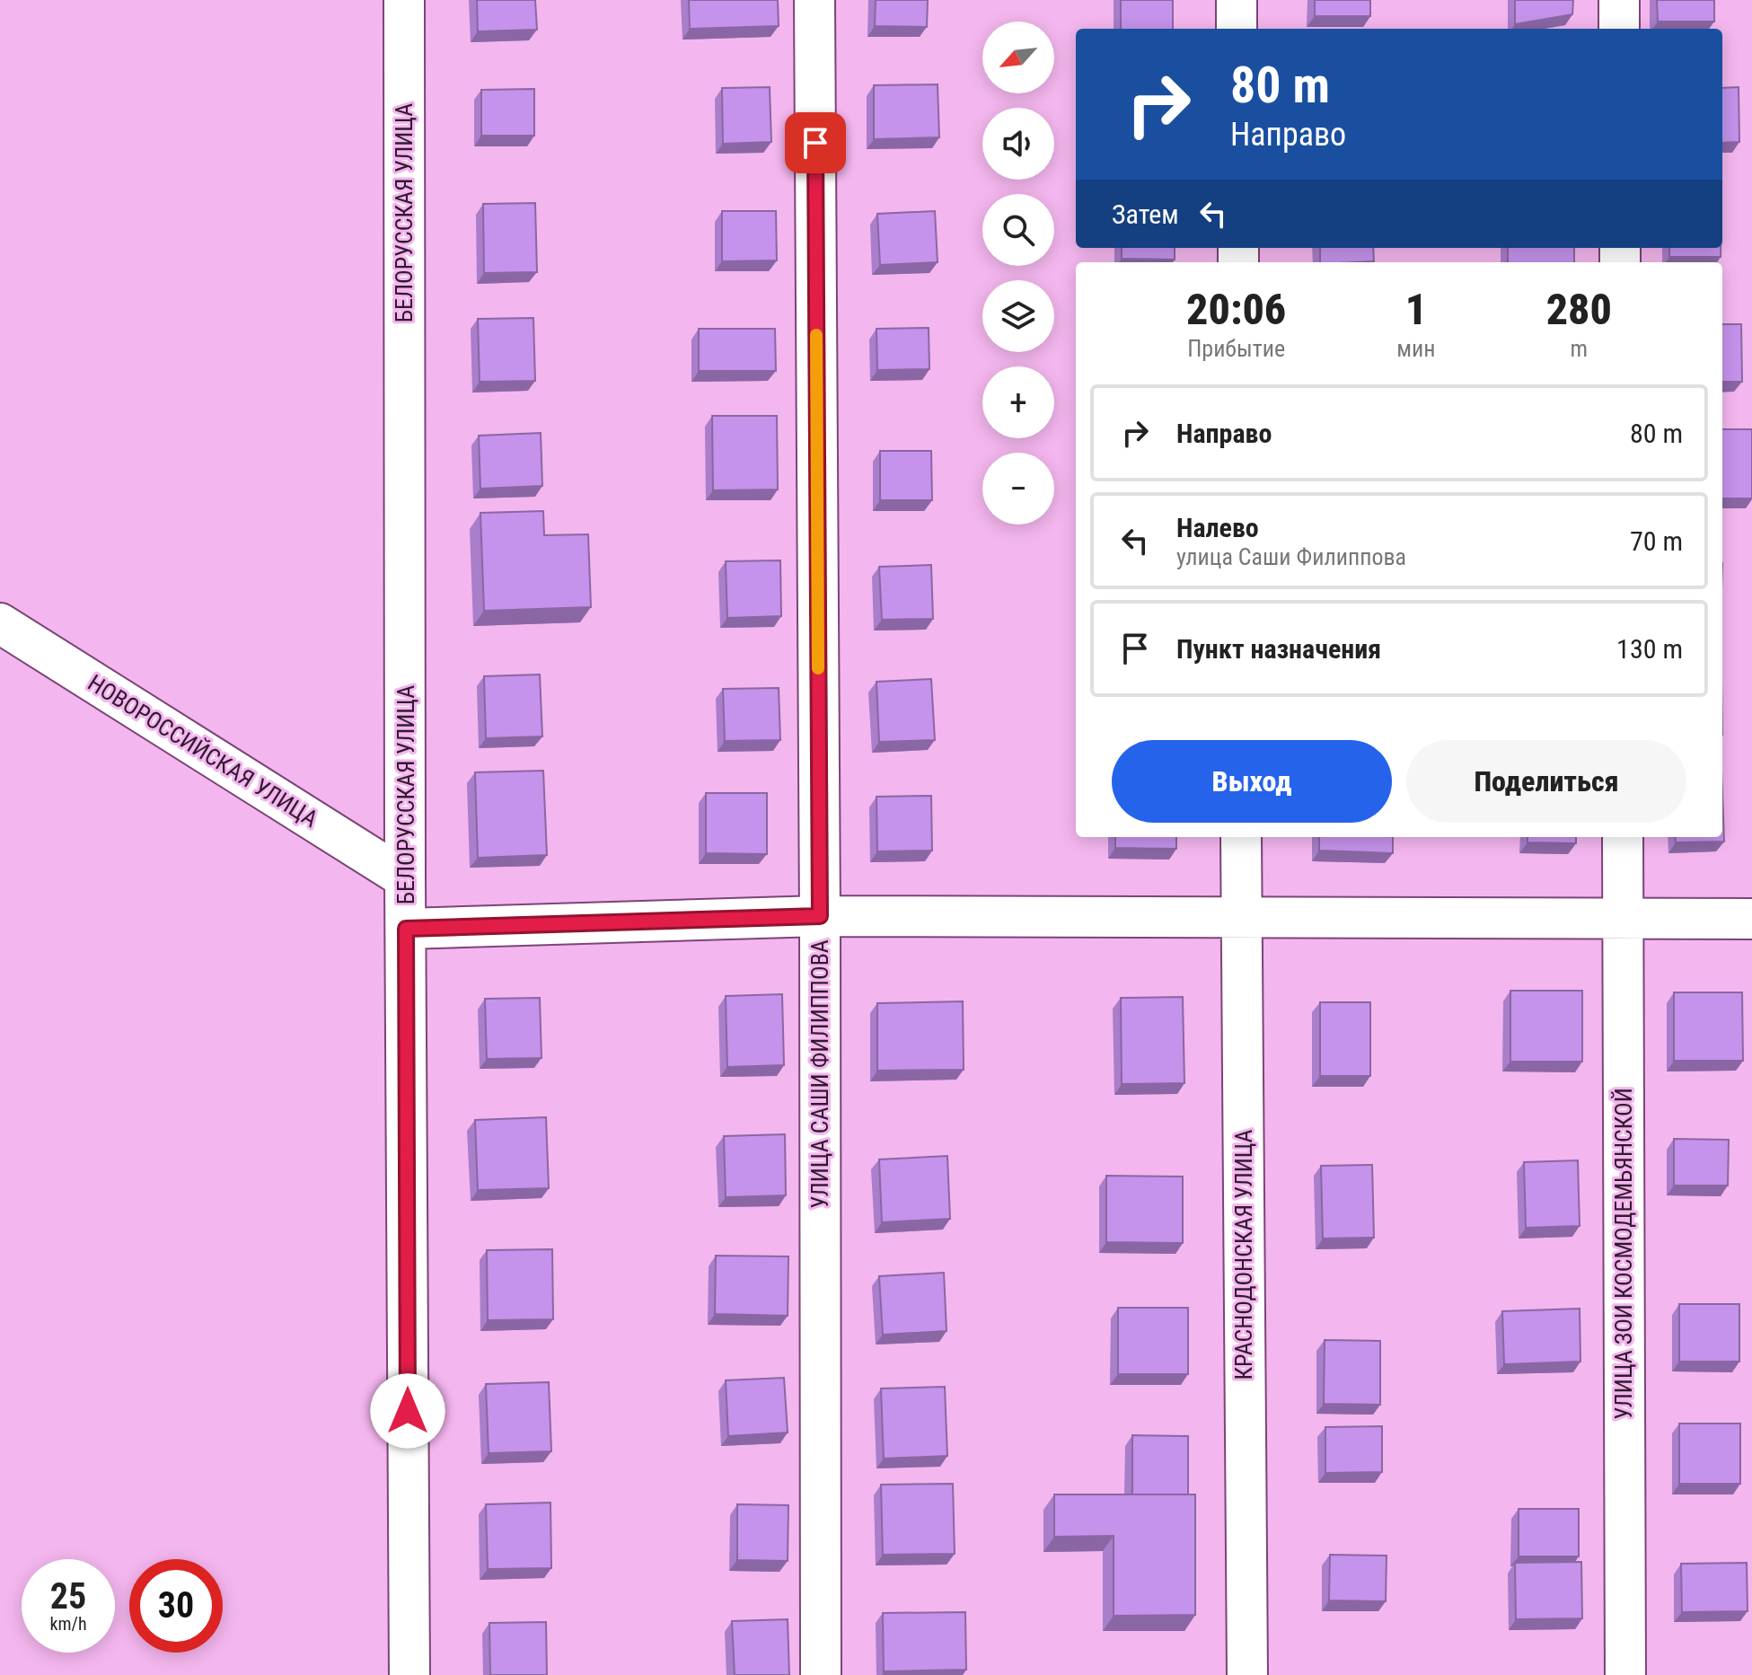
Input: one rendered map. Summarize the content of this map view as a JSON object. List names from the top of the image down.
{
  "streets": {
    "street": [
      "БЕЛОРУССКАЯ УЛИЦА",
      "НОВОРОССИЙСКАЯ УЛИЦА",
      "УЛИЦА САШИ ФИЛИППОВА",
      "УЛИЦА ЗОИ КОСМОДЕМЬЯНСКОЙ",
      "КРАСНОДОНСКАЯ УЛИЦА"
    ]
  },
  "crossings": [
    ["БЕЛОРУССКАЯ УЛИЦА", "НОВОРОССИЙСКАЯ УЛИЦА"]
  ],
  "north": "bottom left",
  "page": {
    "map_buttons": ["+", "−"],
    "turn": ["80 m", "Направо"],
    "then": "Затем",
    "eta": [
      "20:06",
      "Прибытие",
      "1",
      "мин",
      "280",
      "m"
    ],
    "list": [
      {
        "name": "Направо",
        "value": "80 m"
      },
      {
        "name": "Налево",
        "note": "улица Саши Филиппова",
        "value": "70 m"
      },
      {
        "name": "Пункт назначения",
        "value": "130 m"
      }
    ],
    "buttons": ["Выход", "Поделиться"],
    "speed": "25 km/h",
    "limit": "30"
  }
}
